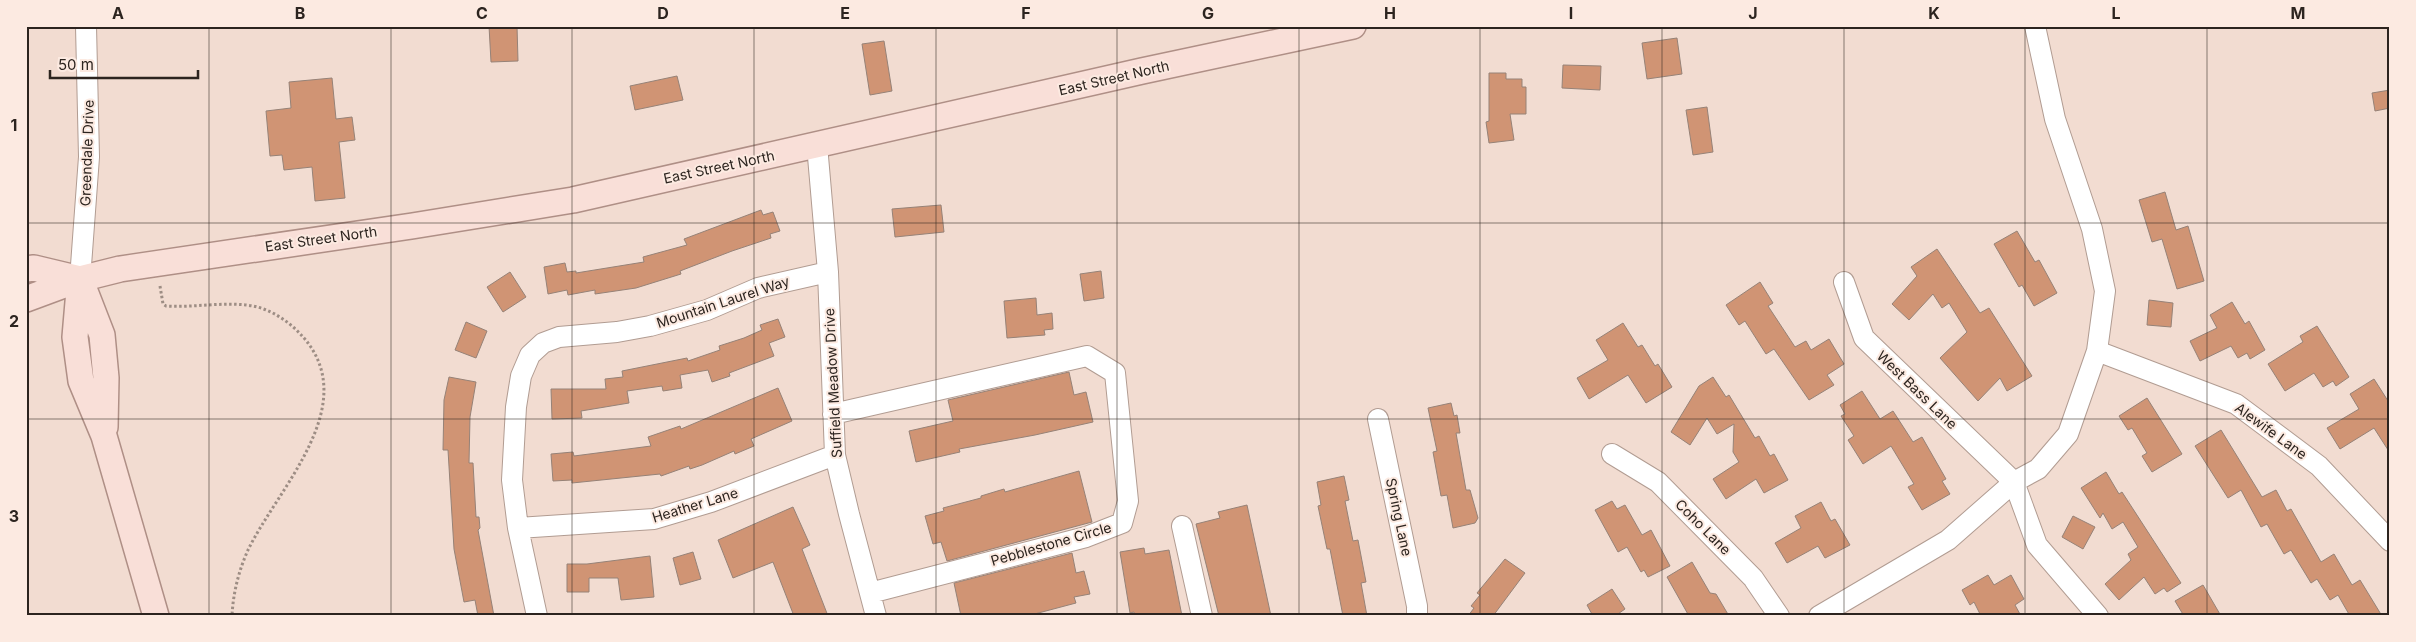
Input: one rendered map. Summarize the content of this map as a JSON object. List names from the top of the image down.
{
  "streets": {
    "main road": ["East Street North"],
    "street": [
      "Greendale Drive",
      "Mountain Laurel Way",
      "Suffield Meadow Drive",
      "West Bass Lane",
      "Alewife Lane",
      "Heather Lane",
      "Spring Lane",
      "Coho Lane",
      "Pebblestone Circle"
    ]
  },
  "crossings": [
    ["East Street North", "Greendale Drive"],
    ["East Street North", "Suffield Meadow Drive"],
    ["Mountain Laurel Way", "Suffield Meadow Drive"],
    ["Mountain Laurel Way", "Heather Lane"],
    ["Suffield Meadow Drive", "Heather Lane"],
    ["Suffield Meadow Drive", "Pebblestone Circle"]
  ],
  "scale_bar": "50 m",
  "grid": {
    "columns": [
      "A",
      "B",
      "C",
      "D",
      "E",
      "F",
      "G",
      "H",
      "I",
      "J",
      "K",
      "L",
      "M"
    ],
    "rows": ["1", "2", "3"]
  }
}
